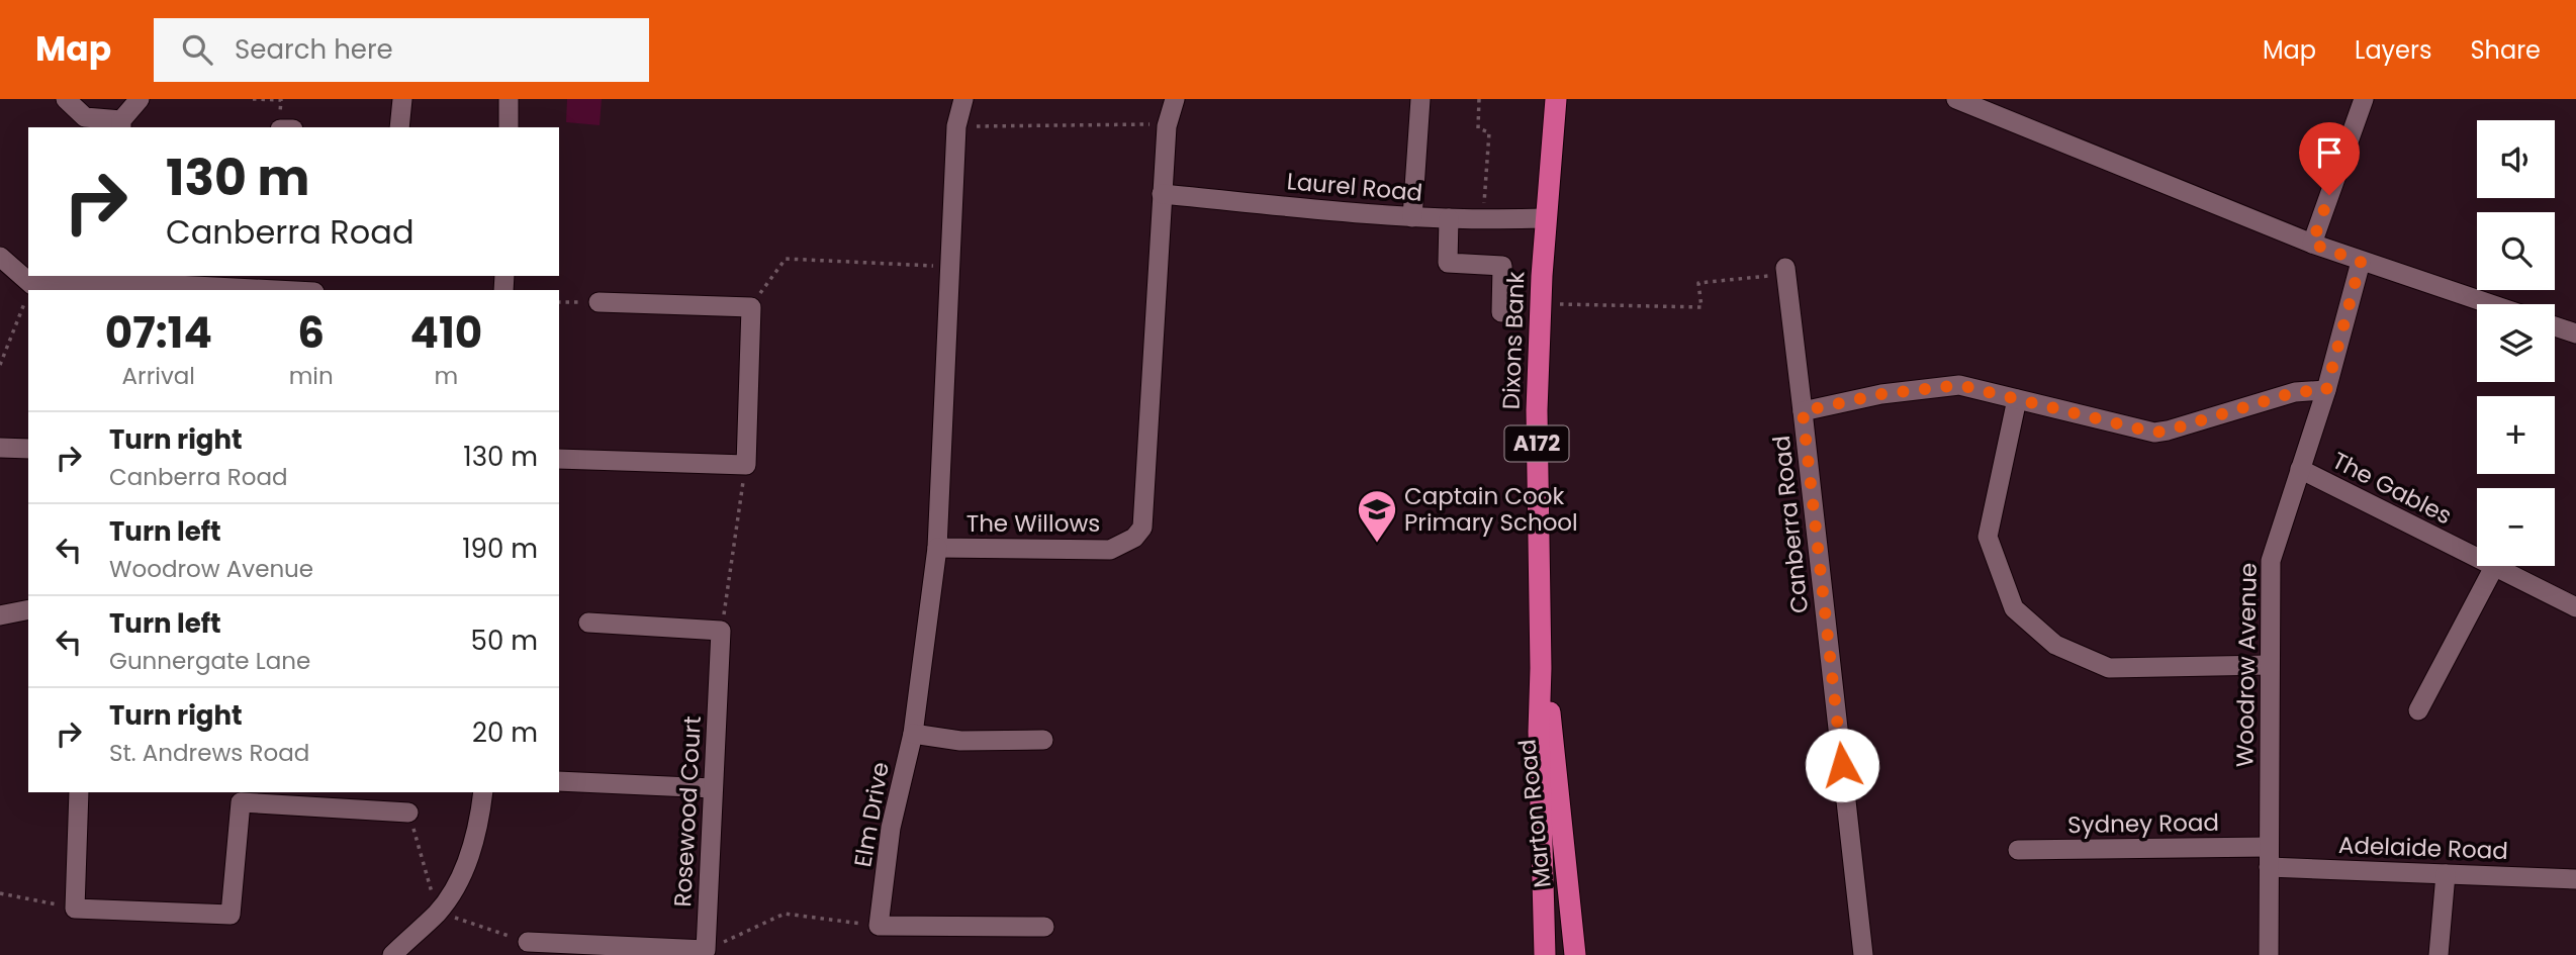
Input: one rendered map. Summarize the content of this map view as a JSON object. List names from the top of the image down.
{
  "streets": {
    "highway": ["Dixons Bank", "A172", "Marton Road"],
    "street": [
      "Laurel Road",
      "The Gables",
      "The Willows",
      "Canberra Road",
      "Woodrow Avenue",
      "Rosewood Court",
      "Elm Drive",
      "Sydney Road",
      "Adelaide Road"
    ]
  },
  "crossings": [
    ["Laurel Road", "Dixons Bank"],
    ["Laurel Road", "The Willows"],
    ["Dixons Bank", "A172"],
    ["Dixons Bank", "Marton Road"],
    ["A172", "Marton Road"],
    ["The Gables", "Woodrow Avenue"],
    ["The Willows", "Elm Drive"],
    ["Canberra Road", "Woodrow Avenue"],
    ["Woodrow Avenue", "Sydney Road"],
    ["Woodrow Avenue", "Adelaide Road"],
    ["Sydney Road", "Adelaide Road"]
  ],
  "places": {
    "school or university": ["Captain Cook Primary School"]
  },
  "page": {
    "header": "Map",
    "search": "Search here",
    "nav": ["Map", "Layers", "Share"],
    "map_buttons": ["+", "−"],
    "turn": ["130 m", "Canberra Road"],
    "eta": [
      "07:14",
      "Arrival",
      "6",
      "min",
      "410",
      "m"
    ],
    "list": [
      {
        "name": "Turn right",
        "note": "Canberra Road",
        "value": "130 m"
      },
      {
        "name": "Turn left",
        "note": "Woodrow Avenue",
        "value": "190 m"
      },
      {
        "name": "Turn left",
        "note": "Gunnergate Lane",
        "value": "50 m"
      },
      {
        "name": "Turn right",
        "note": "St. Andrews Road",
        "value": "20 m"
      }
    ]
  }
}
